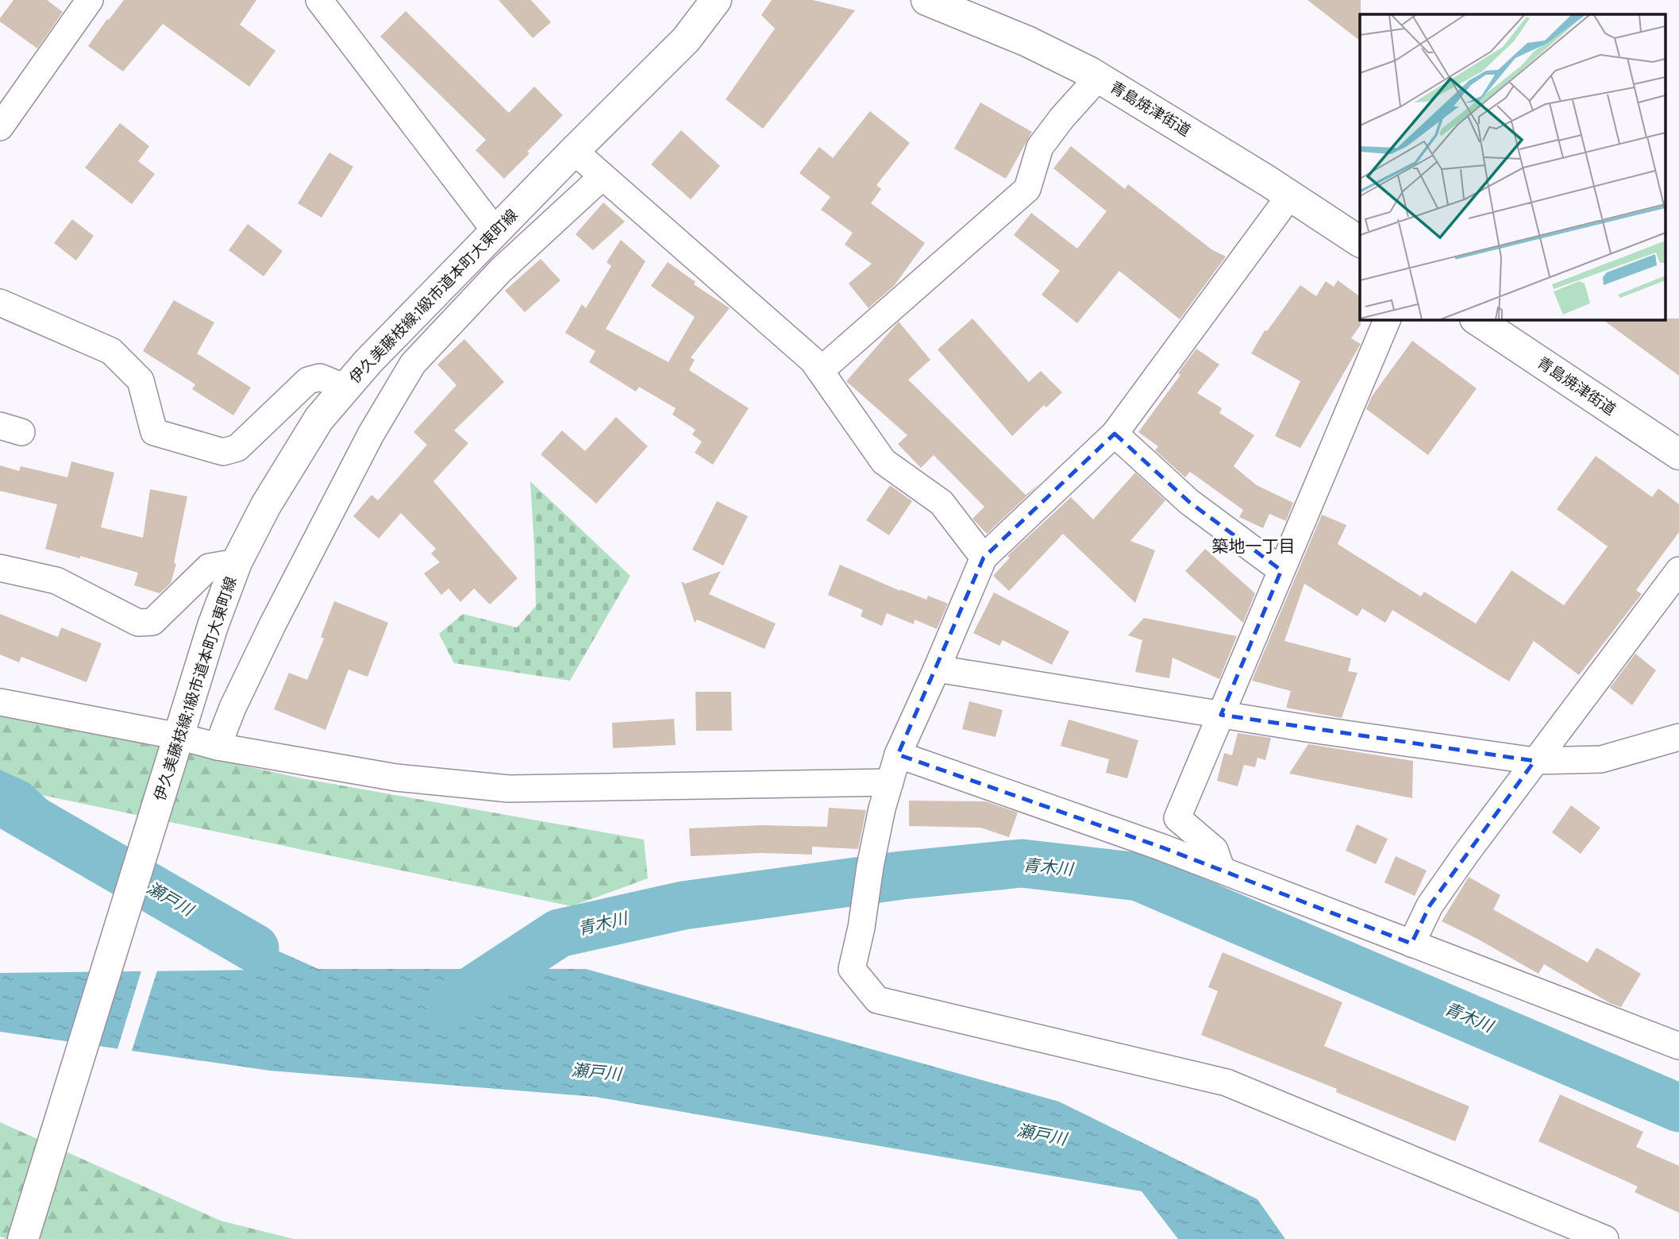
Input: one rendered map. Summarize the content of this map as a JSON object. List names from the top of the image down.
{
  "streets": {
    "main road": ["青島焼津街道", "伊久美藤枝線;1級市道本町大東町線"]
  },
  "districts": ["築地一丁目"],
  "water": ["青木川", "瀬戸川"]
}
